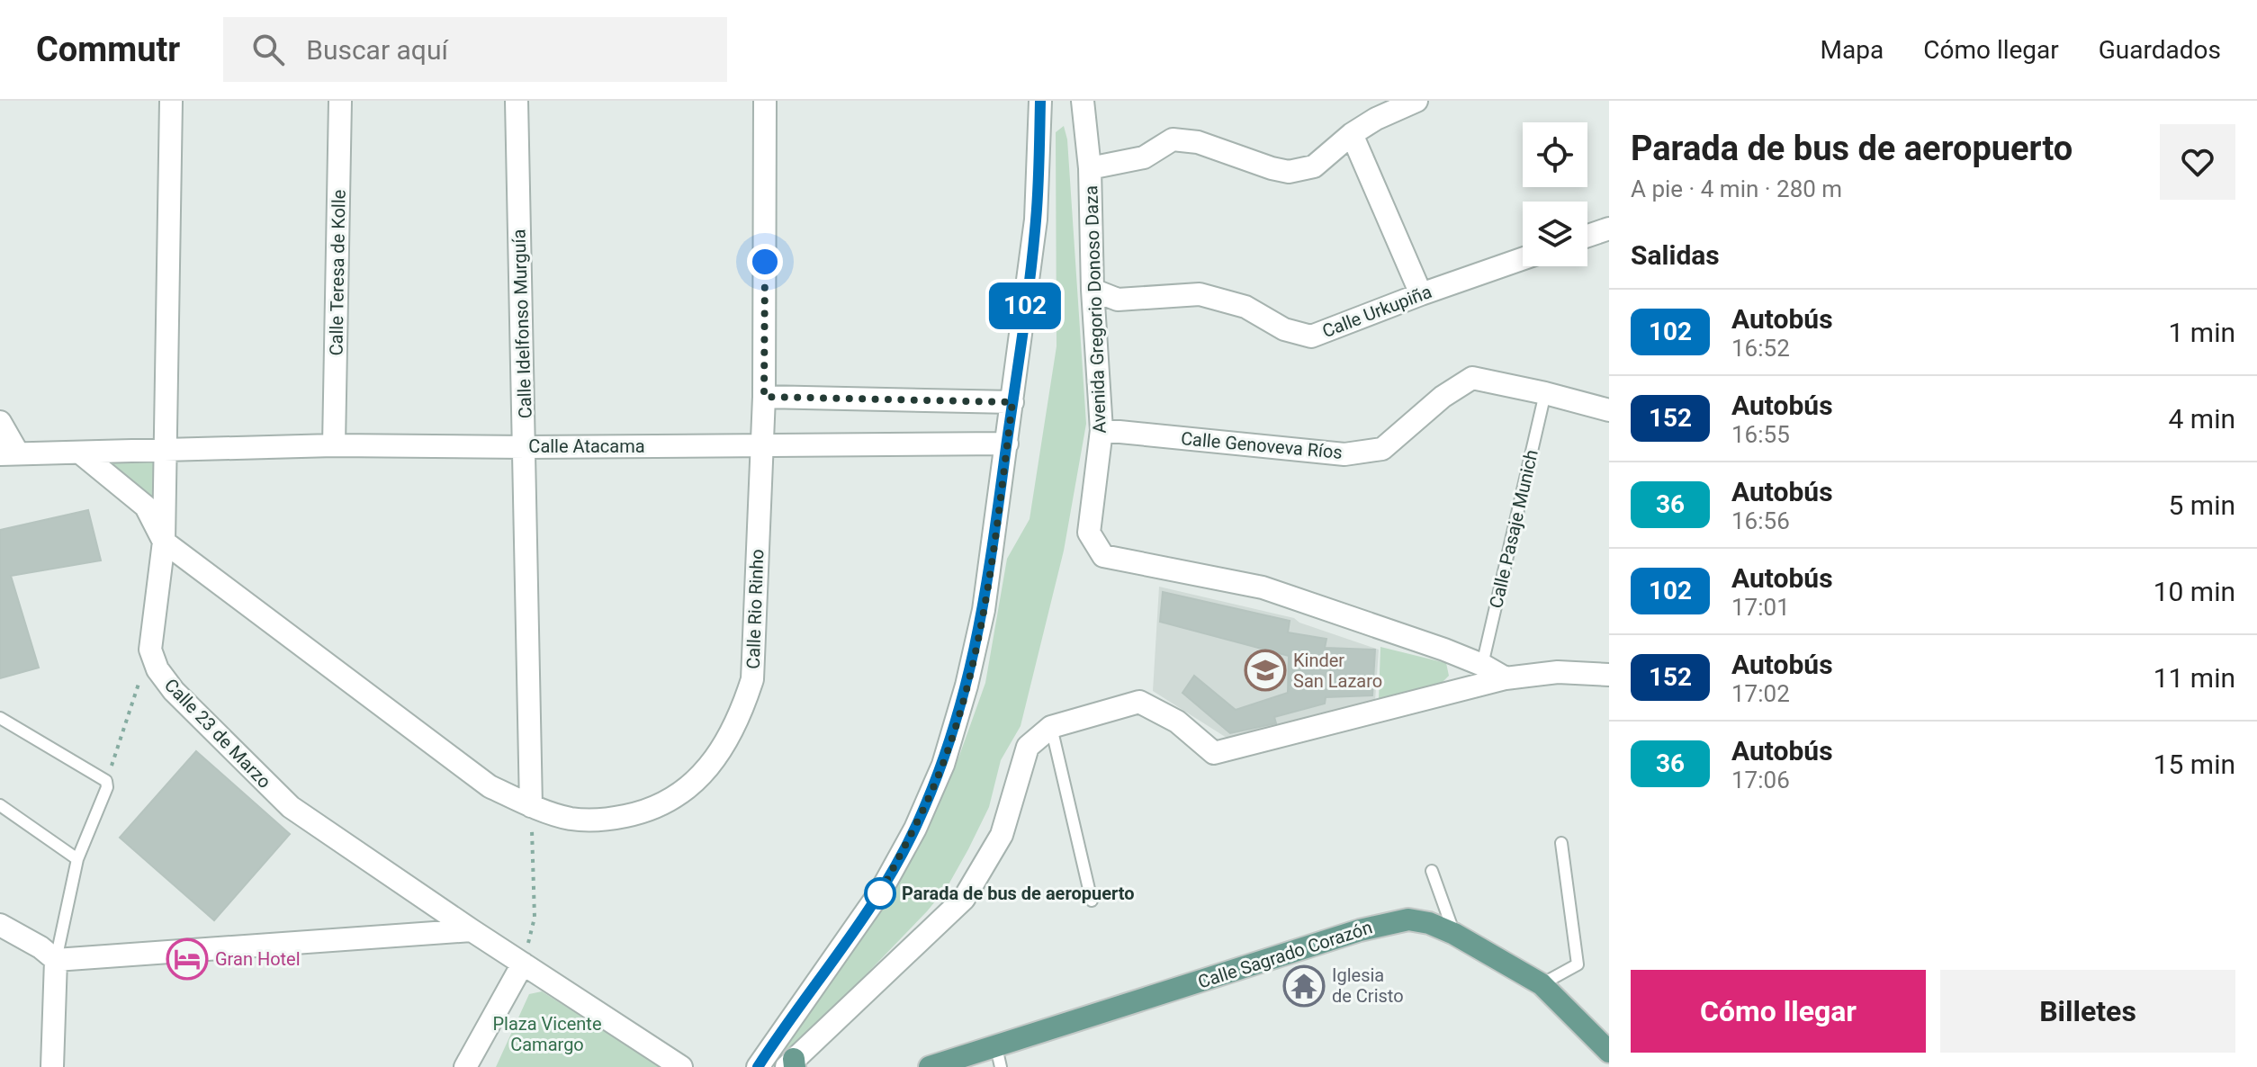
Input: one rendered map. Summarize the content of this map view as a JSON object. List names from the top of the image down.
{
  "streets": {
    "main road": ["Calle Sagrado Corazón"],
    "street": [
      "Calle Teresa de Kolle",
      "Avenida Gregorio Donoso Daza",
      "Calle Urkupiña",
      "Calle Idelfonso Murguía",
      "Calle Genoveva Ríos",
      "Calle Atacama",
      "Calle Rio Rinho",
      "Calle 23 de Marzo"
    ],
    "lane": ["Calle Pasaje Munich"]
  },
  "crossings": [
    ["Calle Teresa de Kolle", "Calle Atacama"],
    ["Avenida Gregorio Donoso Daza", "Calle Urkupiña"],
    ["Avenida Gregorio Donoso Daza", "Calle Genoveva Ríos"],
    ["Avenida Gregorio Donoso Daza", "Calle Pasaje Munich"],
    ["Calle Idelfonso Murguía", "Calle Atacama"],
    ["Calle Idelfonso Murguía", "Calle Rio Rinho"],
    ["Calle Genoveva Ríos", "Calle Pasaje Munich"],
    ["Calle Atacama", "Calle Rio Rinho"]
  ],
  "parks": ["Plaza Vicente Camargo"],
  "places": {
    "school or university": ["Kinder San Lazaro"],
    "other": ["Parada de bus de aeropuerto"],
    "hotel": ["Gran Hotel"],
    "temple": ["Iglesia de Cristo"]
  },
  "lines": ["bus line 102"],
  "page": {
    "header": "Commutr",
    "search": "Buscar aquí",
    "nav": ["Mapa", "Cómo llegar", "Guardados"],
    "on_map": "102",
    "heading": [
      ["Parada de bus de aeropuerto", "A pie · 4 min · 280 m"],
      "Salidas"
    ],
    "list": [
      {
        "mark": "102",
        "name": "Autobús",
        "note": "16:52",
        "value": "1 min"
      },
      {
        "mark": "152",
        "name": "Autobús",
        "note": "16:55",
        "value": "4 min"
      },
      {
        "mark": "36",
        "name": "Autobús",
        "note": "16:56",
        "value": "5 min"
      },
      {
        "mark": "102",
        "name": "Autobús",
        "note": "17:01",
        "value": "10 min"
      },
      {
        "mark": "152",
        "name": "Autobús",
        "note": "17:02",
        "value": "11 min"
      },
      {
        "mark": "36",
        "name": "Autobús",
        "note": "17:06",
        "value": "15 min"
      }
    ],
    "buttons": ["Cómo llegar", "Billetes"]
  }
}
